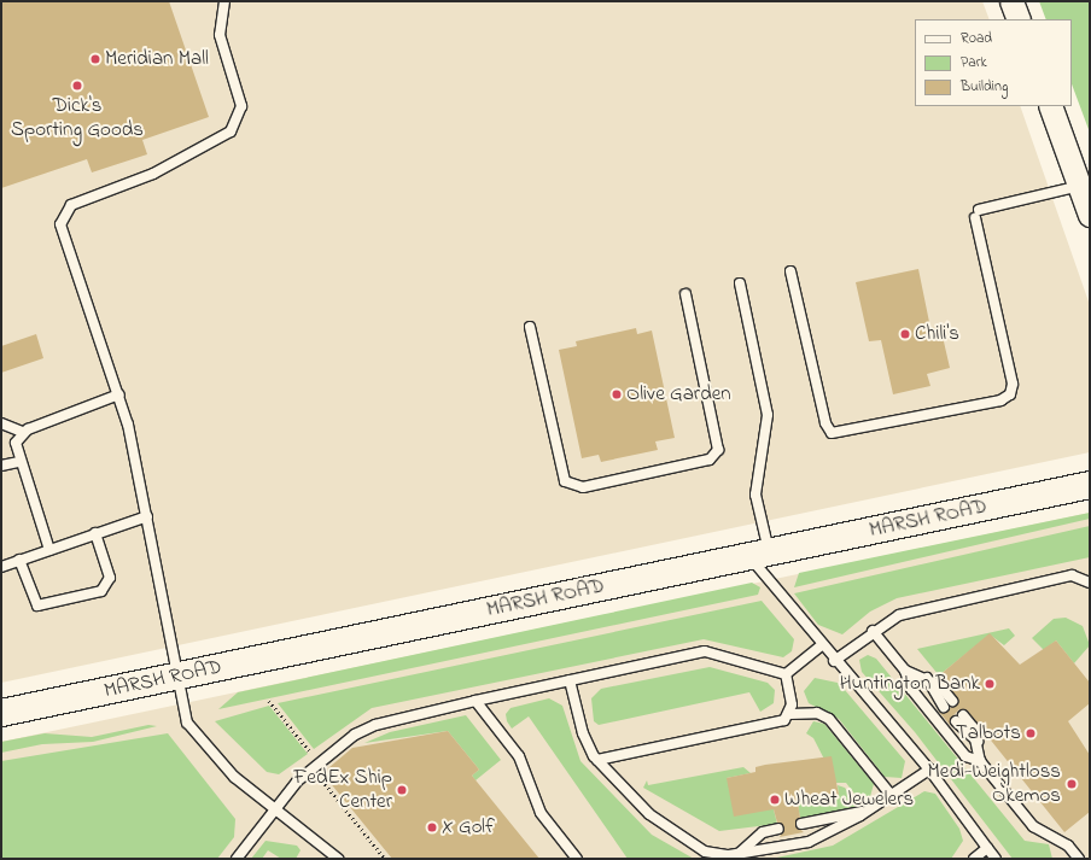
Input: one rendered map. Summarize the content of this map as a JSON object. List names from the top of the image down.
{
  "streets": {
    "main road": ["MARSH ROAD"]
  },
  "places": [
    "Meridian Mall",
    "Dick's Sporting Goods",
    "Chili's",
    "Olive Garden",
    "Huntington Bank",
    "Talbots",
    "Medi-Weightloss Okemos",
    "FedEx Ship Center",
    "Wheat Jewelers",
    "X Golf"
  ],
  "legend": ["Road", "Park", "Building"]
}
